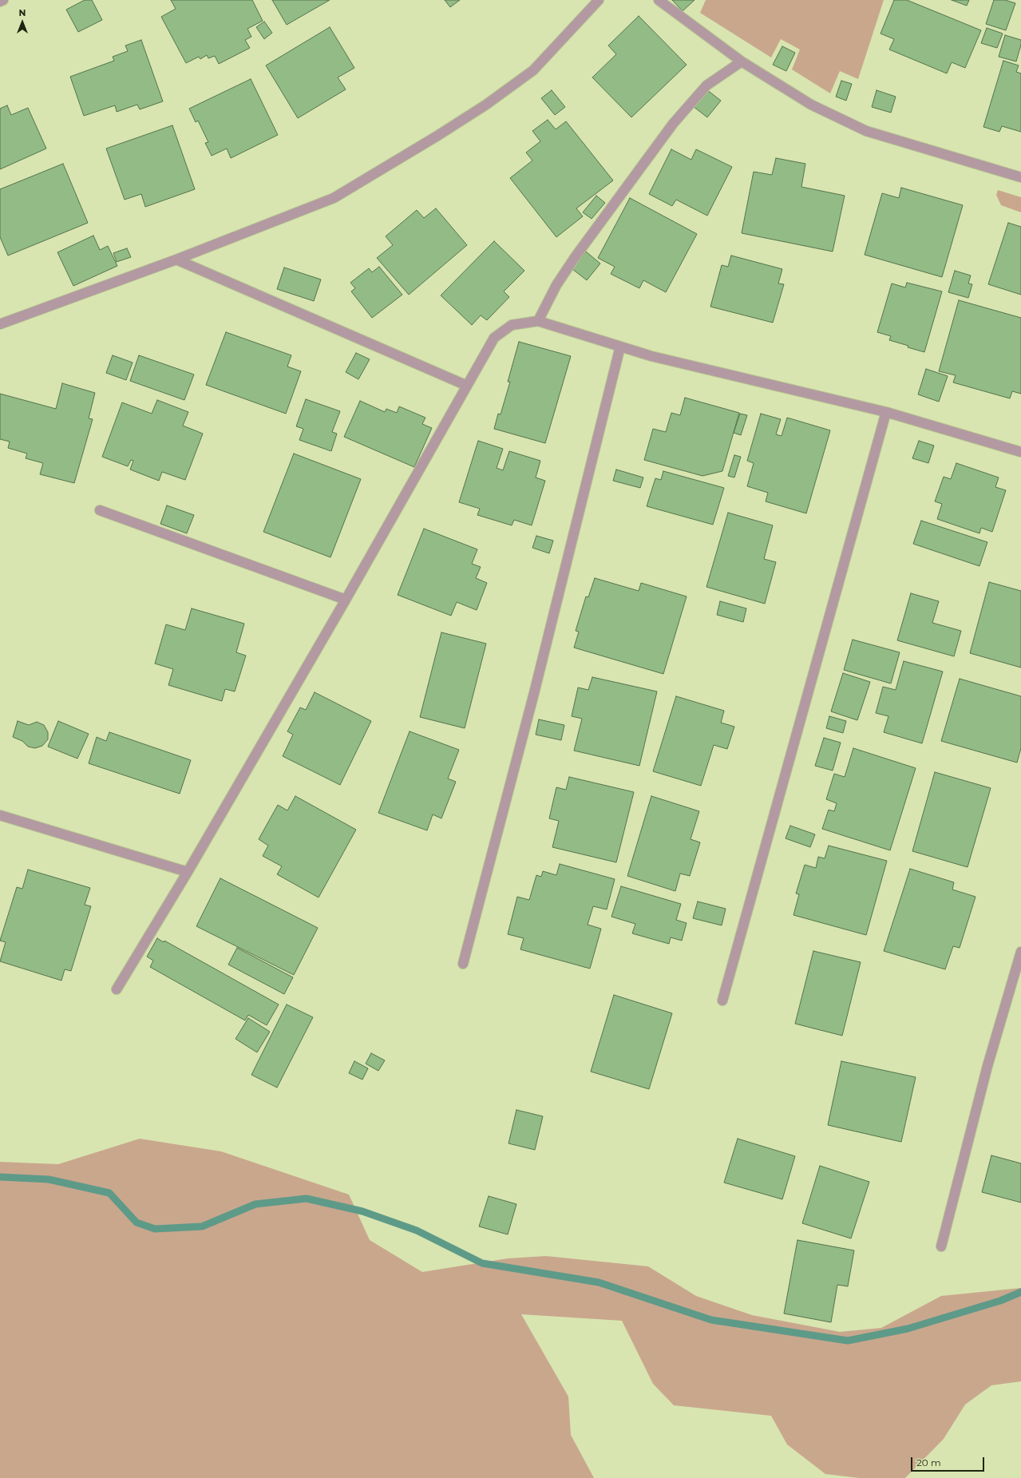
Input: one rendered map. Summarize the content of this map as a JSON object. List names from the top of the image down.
{
  "scale_bar": "20 m",
  "north": "top"
}
